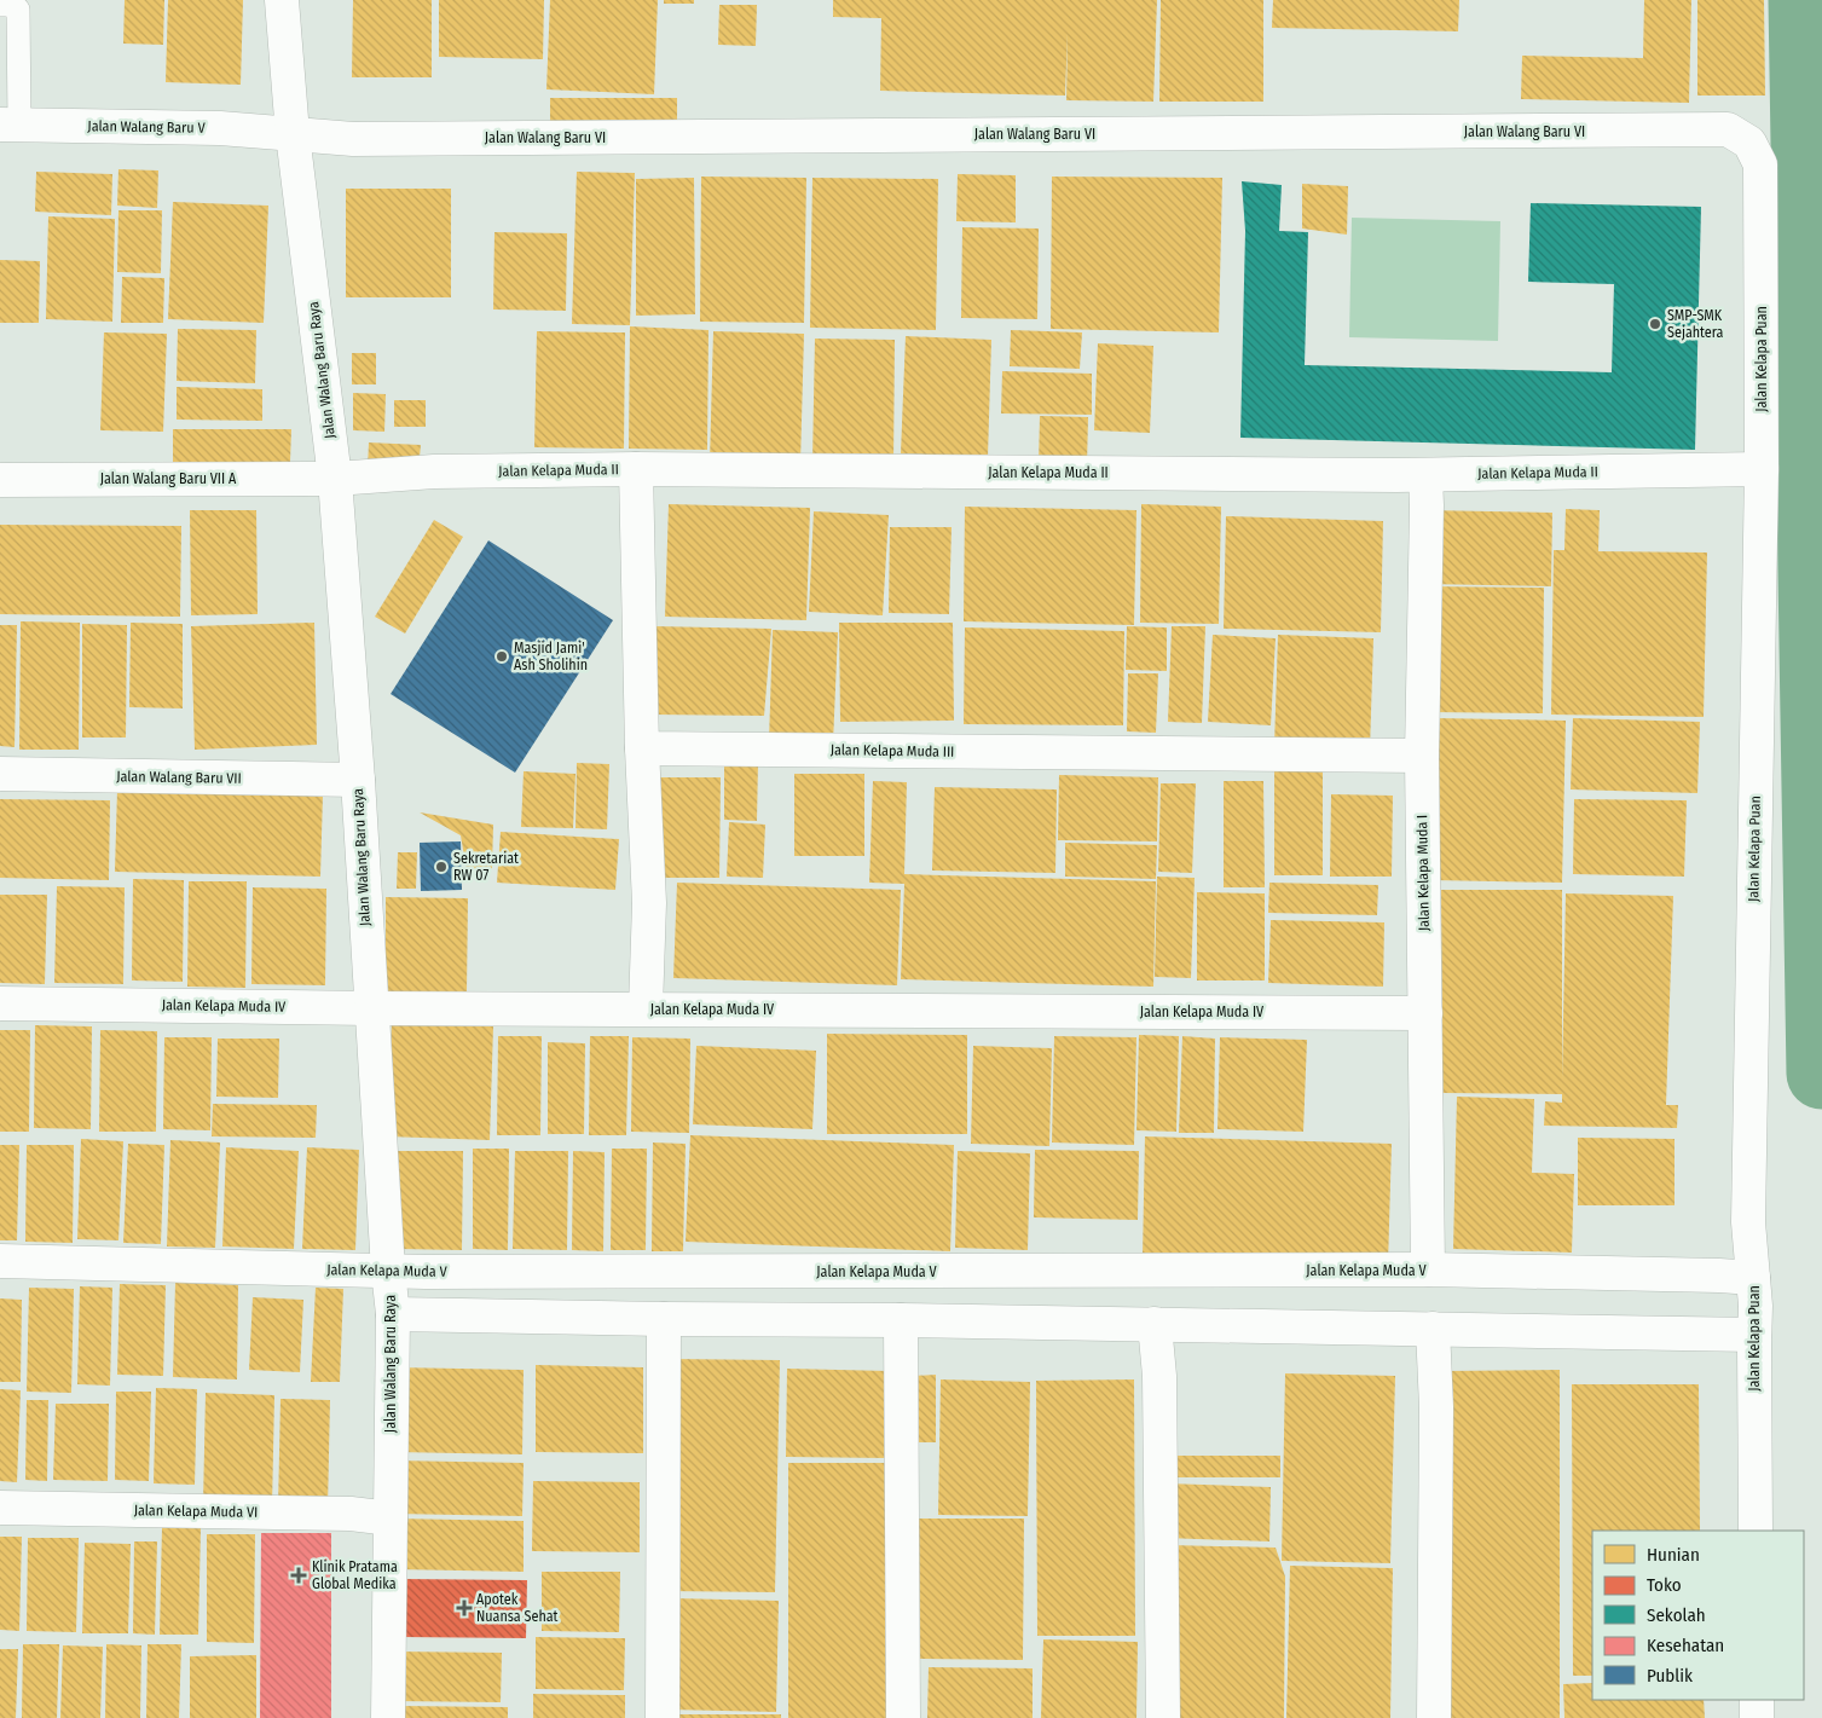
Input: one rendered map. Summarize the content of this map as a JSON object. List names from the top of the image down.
{
  "streets": {
    "street": [
      "Jalan Walang Baru V",
      "Jalan Walang Baru VI",
      "Jalan Kelapa Puan",
      "Jalan Walang Baru Raya",
      "Jalan Kelapa Muda II",
      "Jalan Walang Baru VII A",
      "Jalan Kelapa Muda III",
      "Jalan Walang Baru VII",
      "Jalan Kelapa Muda I",
      "Jalan Kelapa Muda IV",
      "Jalan Kelapa Muda V",
      "Jalan Kelapa Muda VI"
    ]
  },
  "crossings": [
    ["Jalan Walang Baru V", "Jalan Walang Baru VI"],
    ["Jalan Walang Baru V", "Jalan Walang Baru Raya"],
    ["Jalan Walang Baru VI", "Jalan Kelapa Puan"],
    ["Jalan Walang Baru VI", "Jalan Walang Baru Raya"],
    ["Jalan Kelapa Puan", "Jalan Kelapa Muda II"],
    ["Jalan Kelapa Puan", "Jalan Kelapa Muda V"],
    ["Jalan Walang Baru Raya", "Jalan Kelapa Muda II"],
    ["Jalan Walang Baru Raya", "Jalan Walang Baru VII A"],
    ["Jalan Walang Baru Raya", "Jalan Walang Baru VII"],
    ["Jalan Walang Baru Raya", "Jalan Kelapa Muda IV"],
    ["Jalan Walang Baru Raya", "Jalan Kelapa Muda V"],
    ["Jalan Walang Baru Raya", "Jalan Kelapa Muda VI"],
    ["Jalan Kelapa Muda II", "Jalan Walang Baru VII A"],
    ["Jalan Kelapa Muda II", "Jalan Kelapa Muda I"],
    ["Jalan Kelapa Muda III", "Jalan Kelapa Muda I"],
    ["Jalan Kelapa Muda I", "Jalan Kelapa Muda IV"],
    ["Jalan Kelapa Muda I", "Jalan Kelapa Muda V"]
  ],
  "places": {
    "other": ["SMP-SMK Sejahtera", "Masjid Jami' Ash Sholihin", "Sekretariat RW 07"],
    "health": ["Klinik Pratama Global Medika", "Apotek Nuansa Sehat"]
  },
  "legend": [
    "Hunian",
    "Toko",
    "Sekolah",
    "Kesehatan",
    "Publik"
  ]
}
